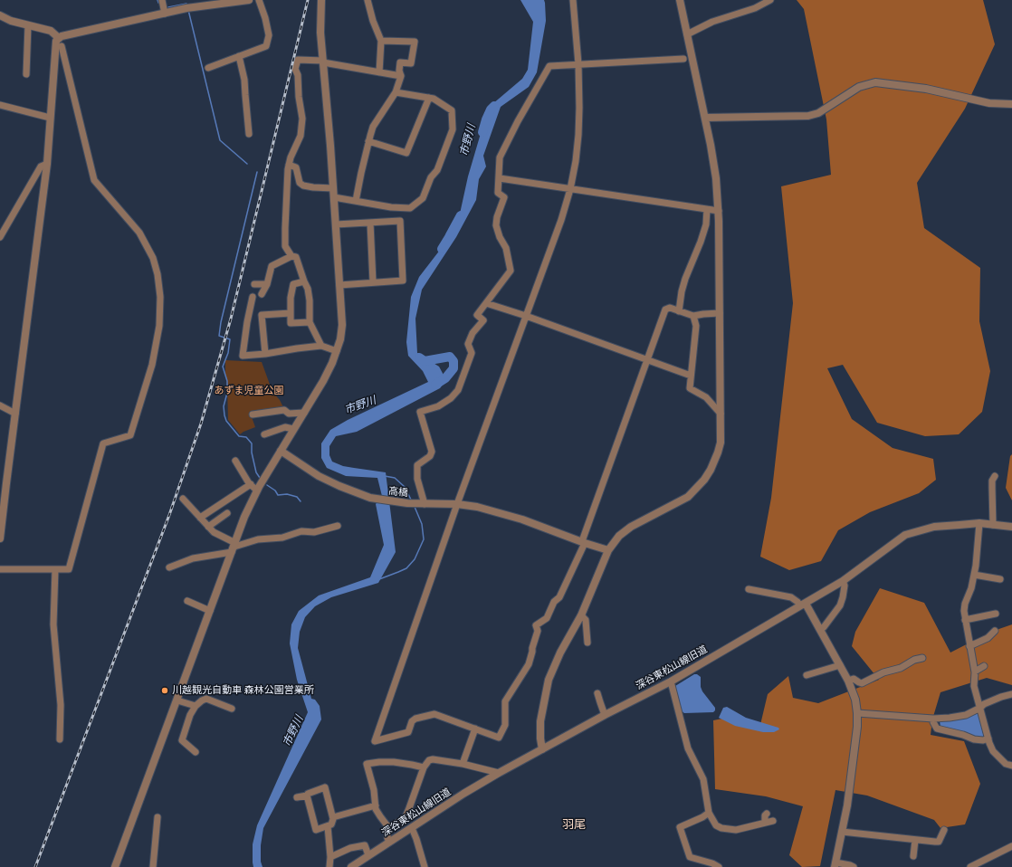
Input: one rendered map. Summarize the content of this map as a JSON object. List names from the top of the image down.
{
  "streets": {
    "street": ["高橋", "深谷東松山線旧道"]
  },
  "districts": ["羽尾"],
  "water": ["市野川"],
  "parks": ["あずま児童公園"],
  "places": ["川越観光自動車 森林公園営業所"]
}
